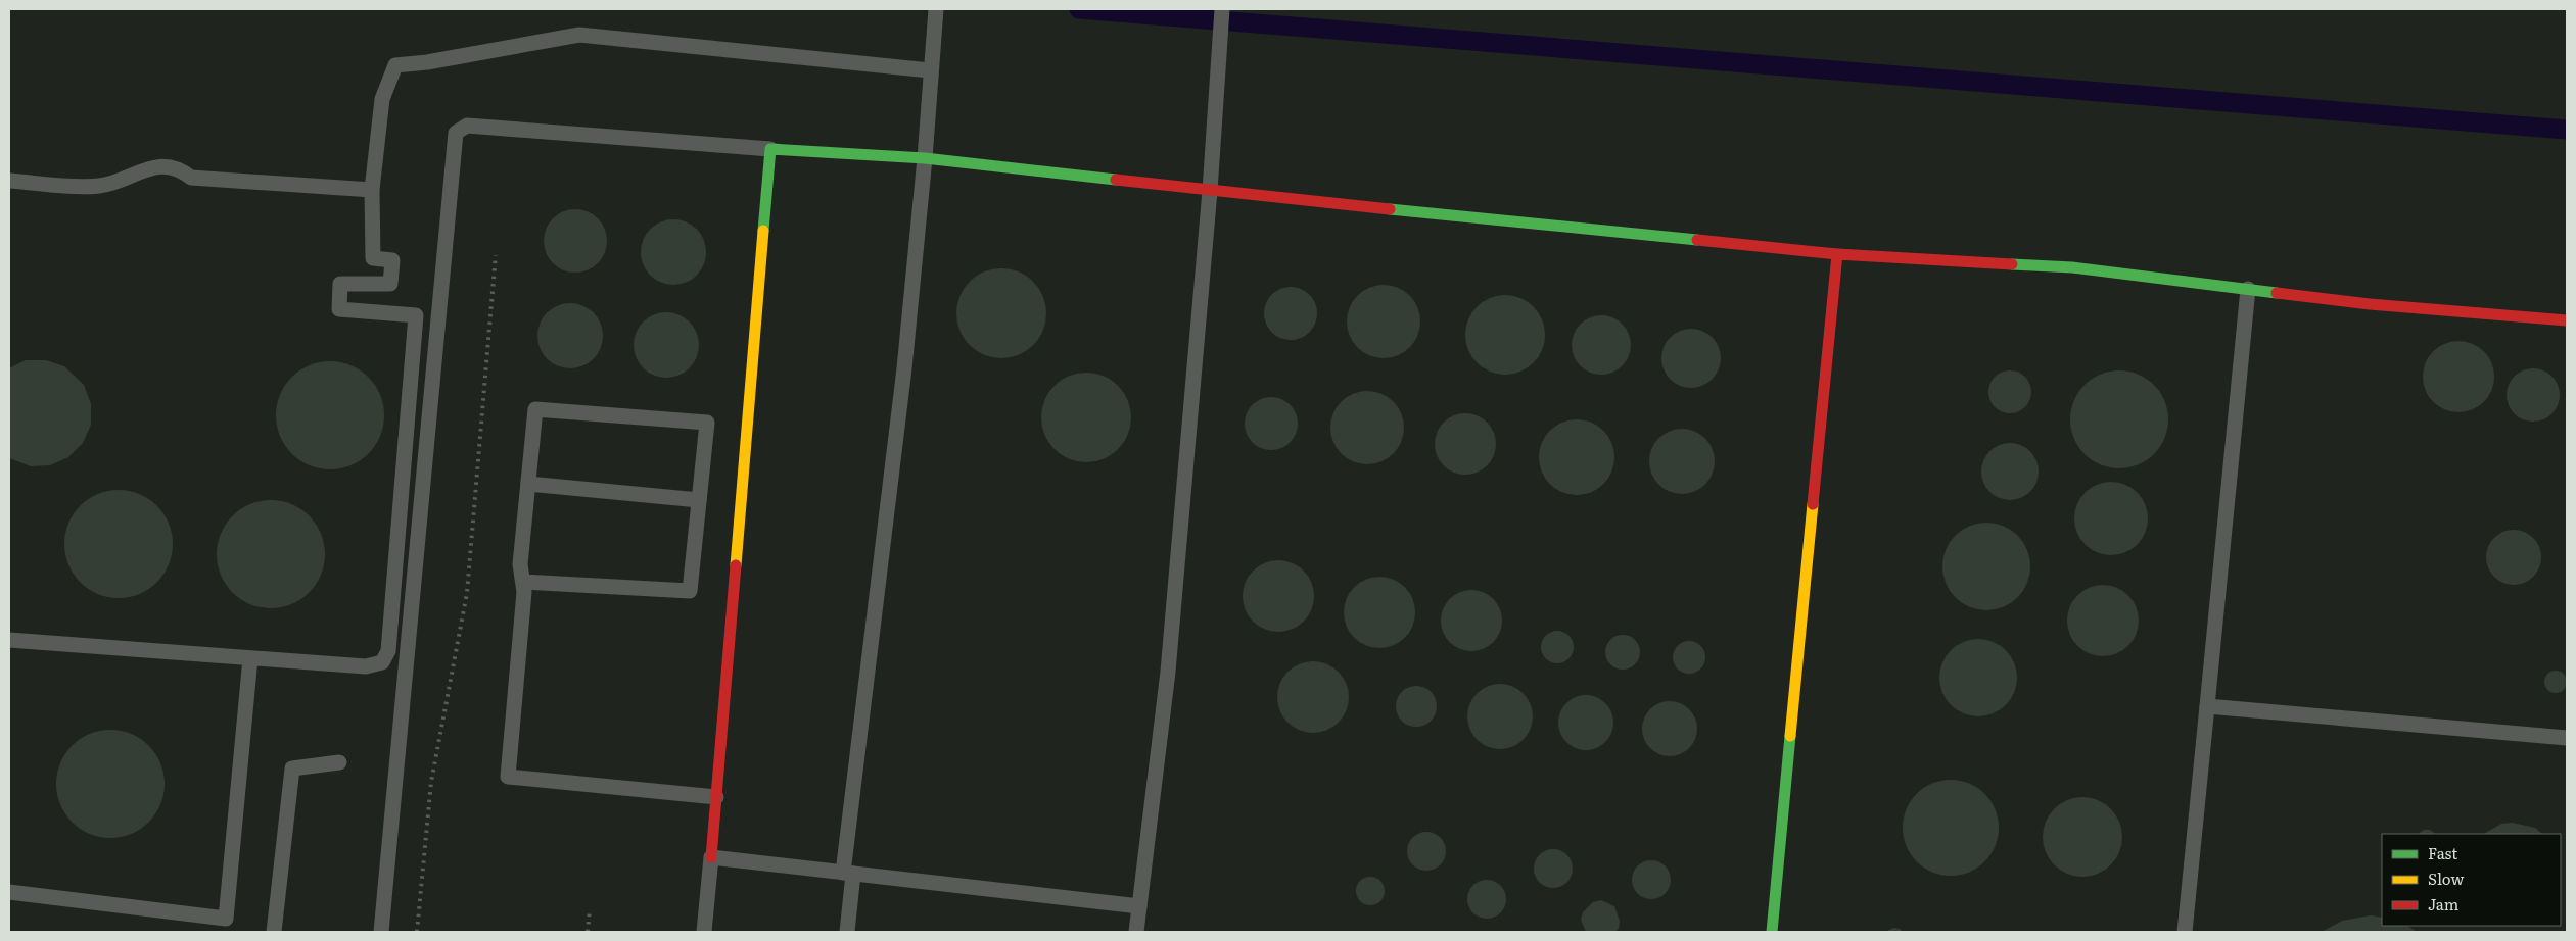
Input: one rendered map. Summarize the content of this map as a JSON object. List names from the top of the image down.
{
  "legend": ["Fast", "Slow", "Jam"]
}
